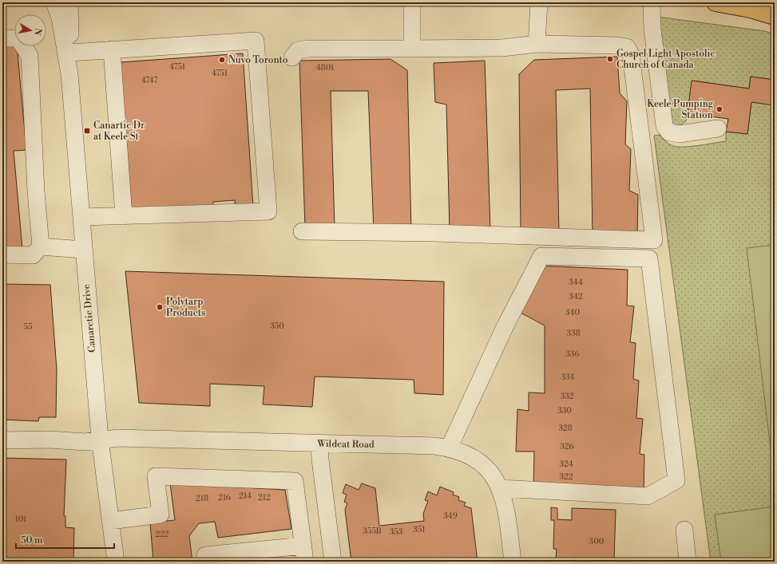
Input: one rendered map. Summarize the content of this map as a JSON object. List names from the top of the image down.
{
  "streets": {
    "street": ["Canarctic Drive", "Wildcat Road"]
  },
  "crossings": [
    ["Canarctic Drive", "Wildcat Road"]
  ],
  "places": {
    "other": [
      "Gospel Light Apostolic Church of Canada",
      "Nuvo Toronto",
      "Keele Pumping Station",
      "Polytarp Products"
    ],
    "transit": ["Canartic Dr at Keele St"]
  },
  "house_numbers": [
    "4751",
    "4801",
    "4751",
    "4747",
    "344",
    "342",
    "340",
    "350",
    "55",
    "338",
    "336",
    "334",
    "332",
    "330",
    "328",
    "326",
    "324",
    "322",
    "214",
    "216",
    "212",
    "218",
    "349",
    "101",
    "351",
    "355B",
    "353",
    "222",
    "300"
  ],
  "scale_bar": "50 m",
  "north": "right"
}
